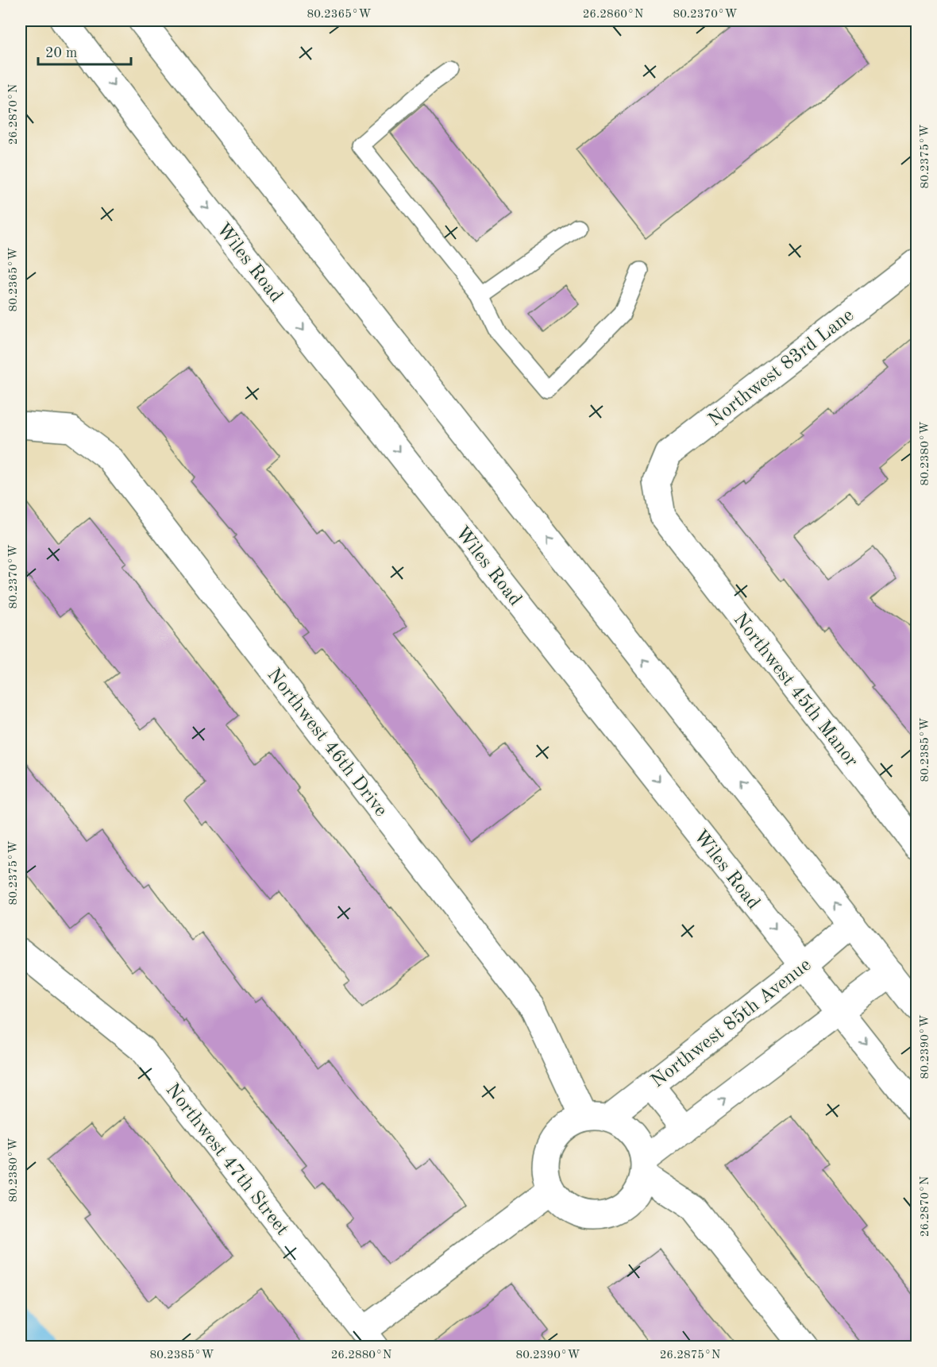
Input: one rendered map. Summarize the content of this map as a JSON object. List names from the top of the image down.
{
  "streets": {
    "street": [
      "Wiles Road",
      "Northwest 83rd Lane",
      "Northwest 45th Manor",
      "Northwest 46th Drive",
      "Northwest 85th Avenue",
      "Northwest 47th Street"
    ]
  },
  "crossings": [
    ["Wiles Road", "Northwest 85th Avenue"],
    ["Northwest 83rd Lane", "Northwest 45th Manor"],
    ["Northwest 46th Drive", "Northwest 85th Avenue"]
  ],
  "scale_bar": "20 m",
  "coordinates": [
    "80.2365°W",
    "26.2860°N",
    "80.2370°W",
    "26.2870°N",
    "80.2375°W",
    "80.2380°W",
    "80.2385°W",
    "80.2390°W",
    "26.2880°N",
    "26.2875°N"
  ]
}
